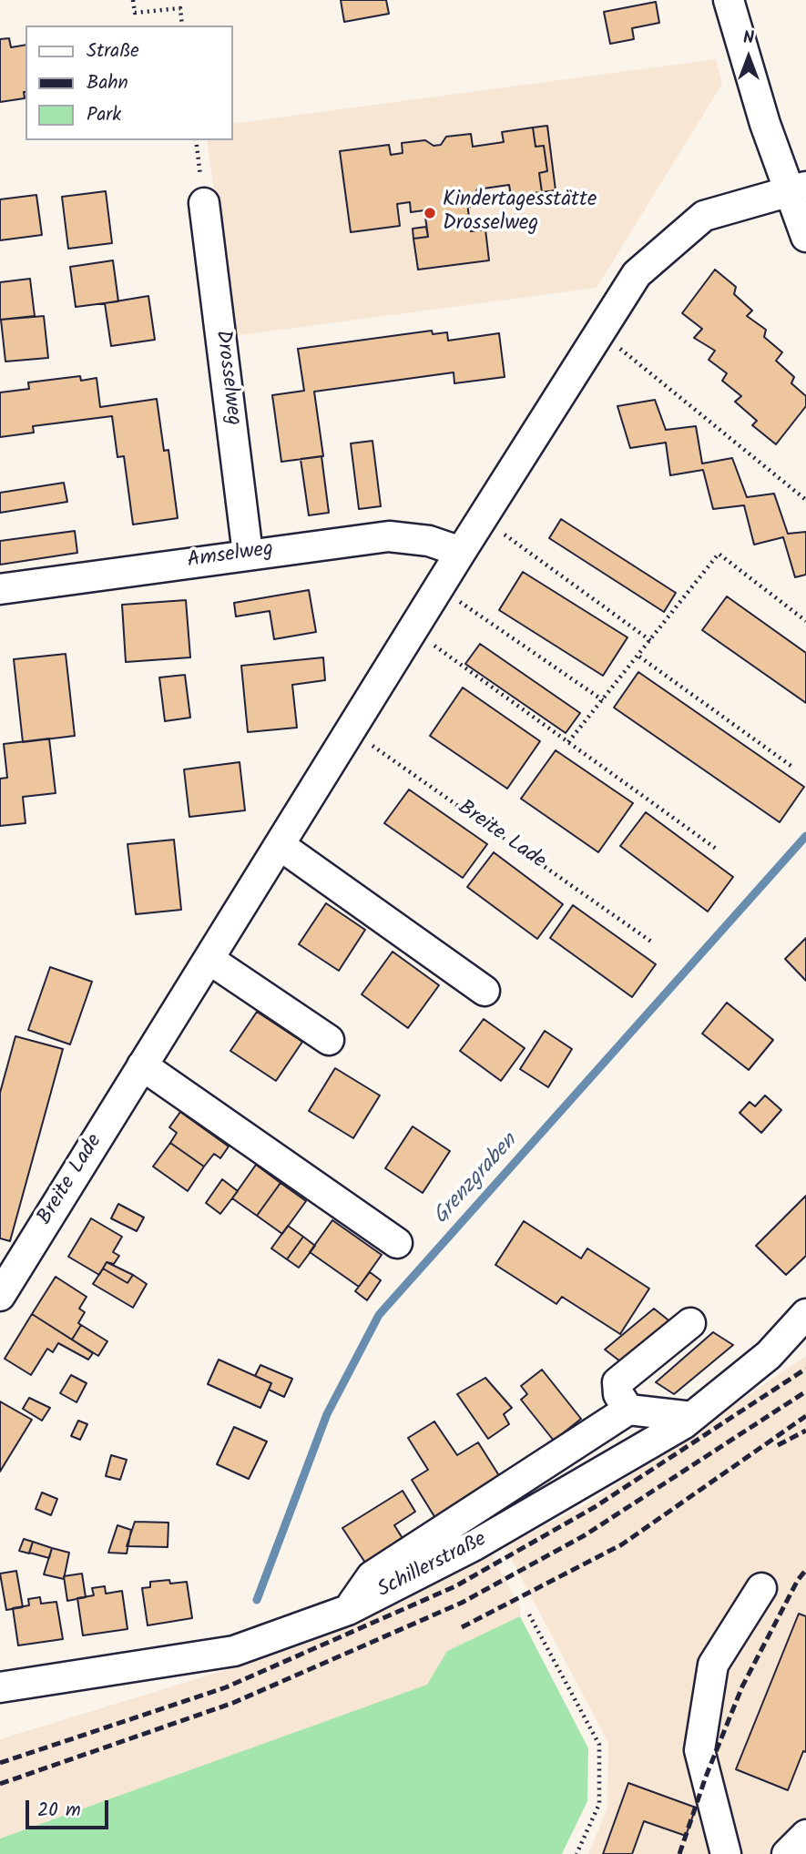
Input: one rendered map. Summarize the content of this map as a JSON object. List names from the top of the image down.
{
  "streets": {
    "street": [
      "Drosselweg",
      "Amselweg",
      "Breite Lade",
      "Schillerstraße"
    ]
  },
  "crossings": [
    ["Drosselweg", "Amselweg"],
    ["Amselweg", "Breite Lade"]
  ],
  "water": ["Grenzgraben"],
  "places": ["Kindertagesstätte Drosselweg"],
  "legend": ["Straße", "Bahn", "Park"],
  "scale_bar": "20 m",
  "north": "top"
}
